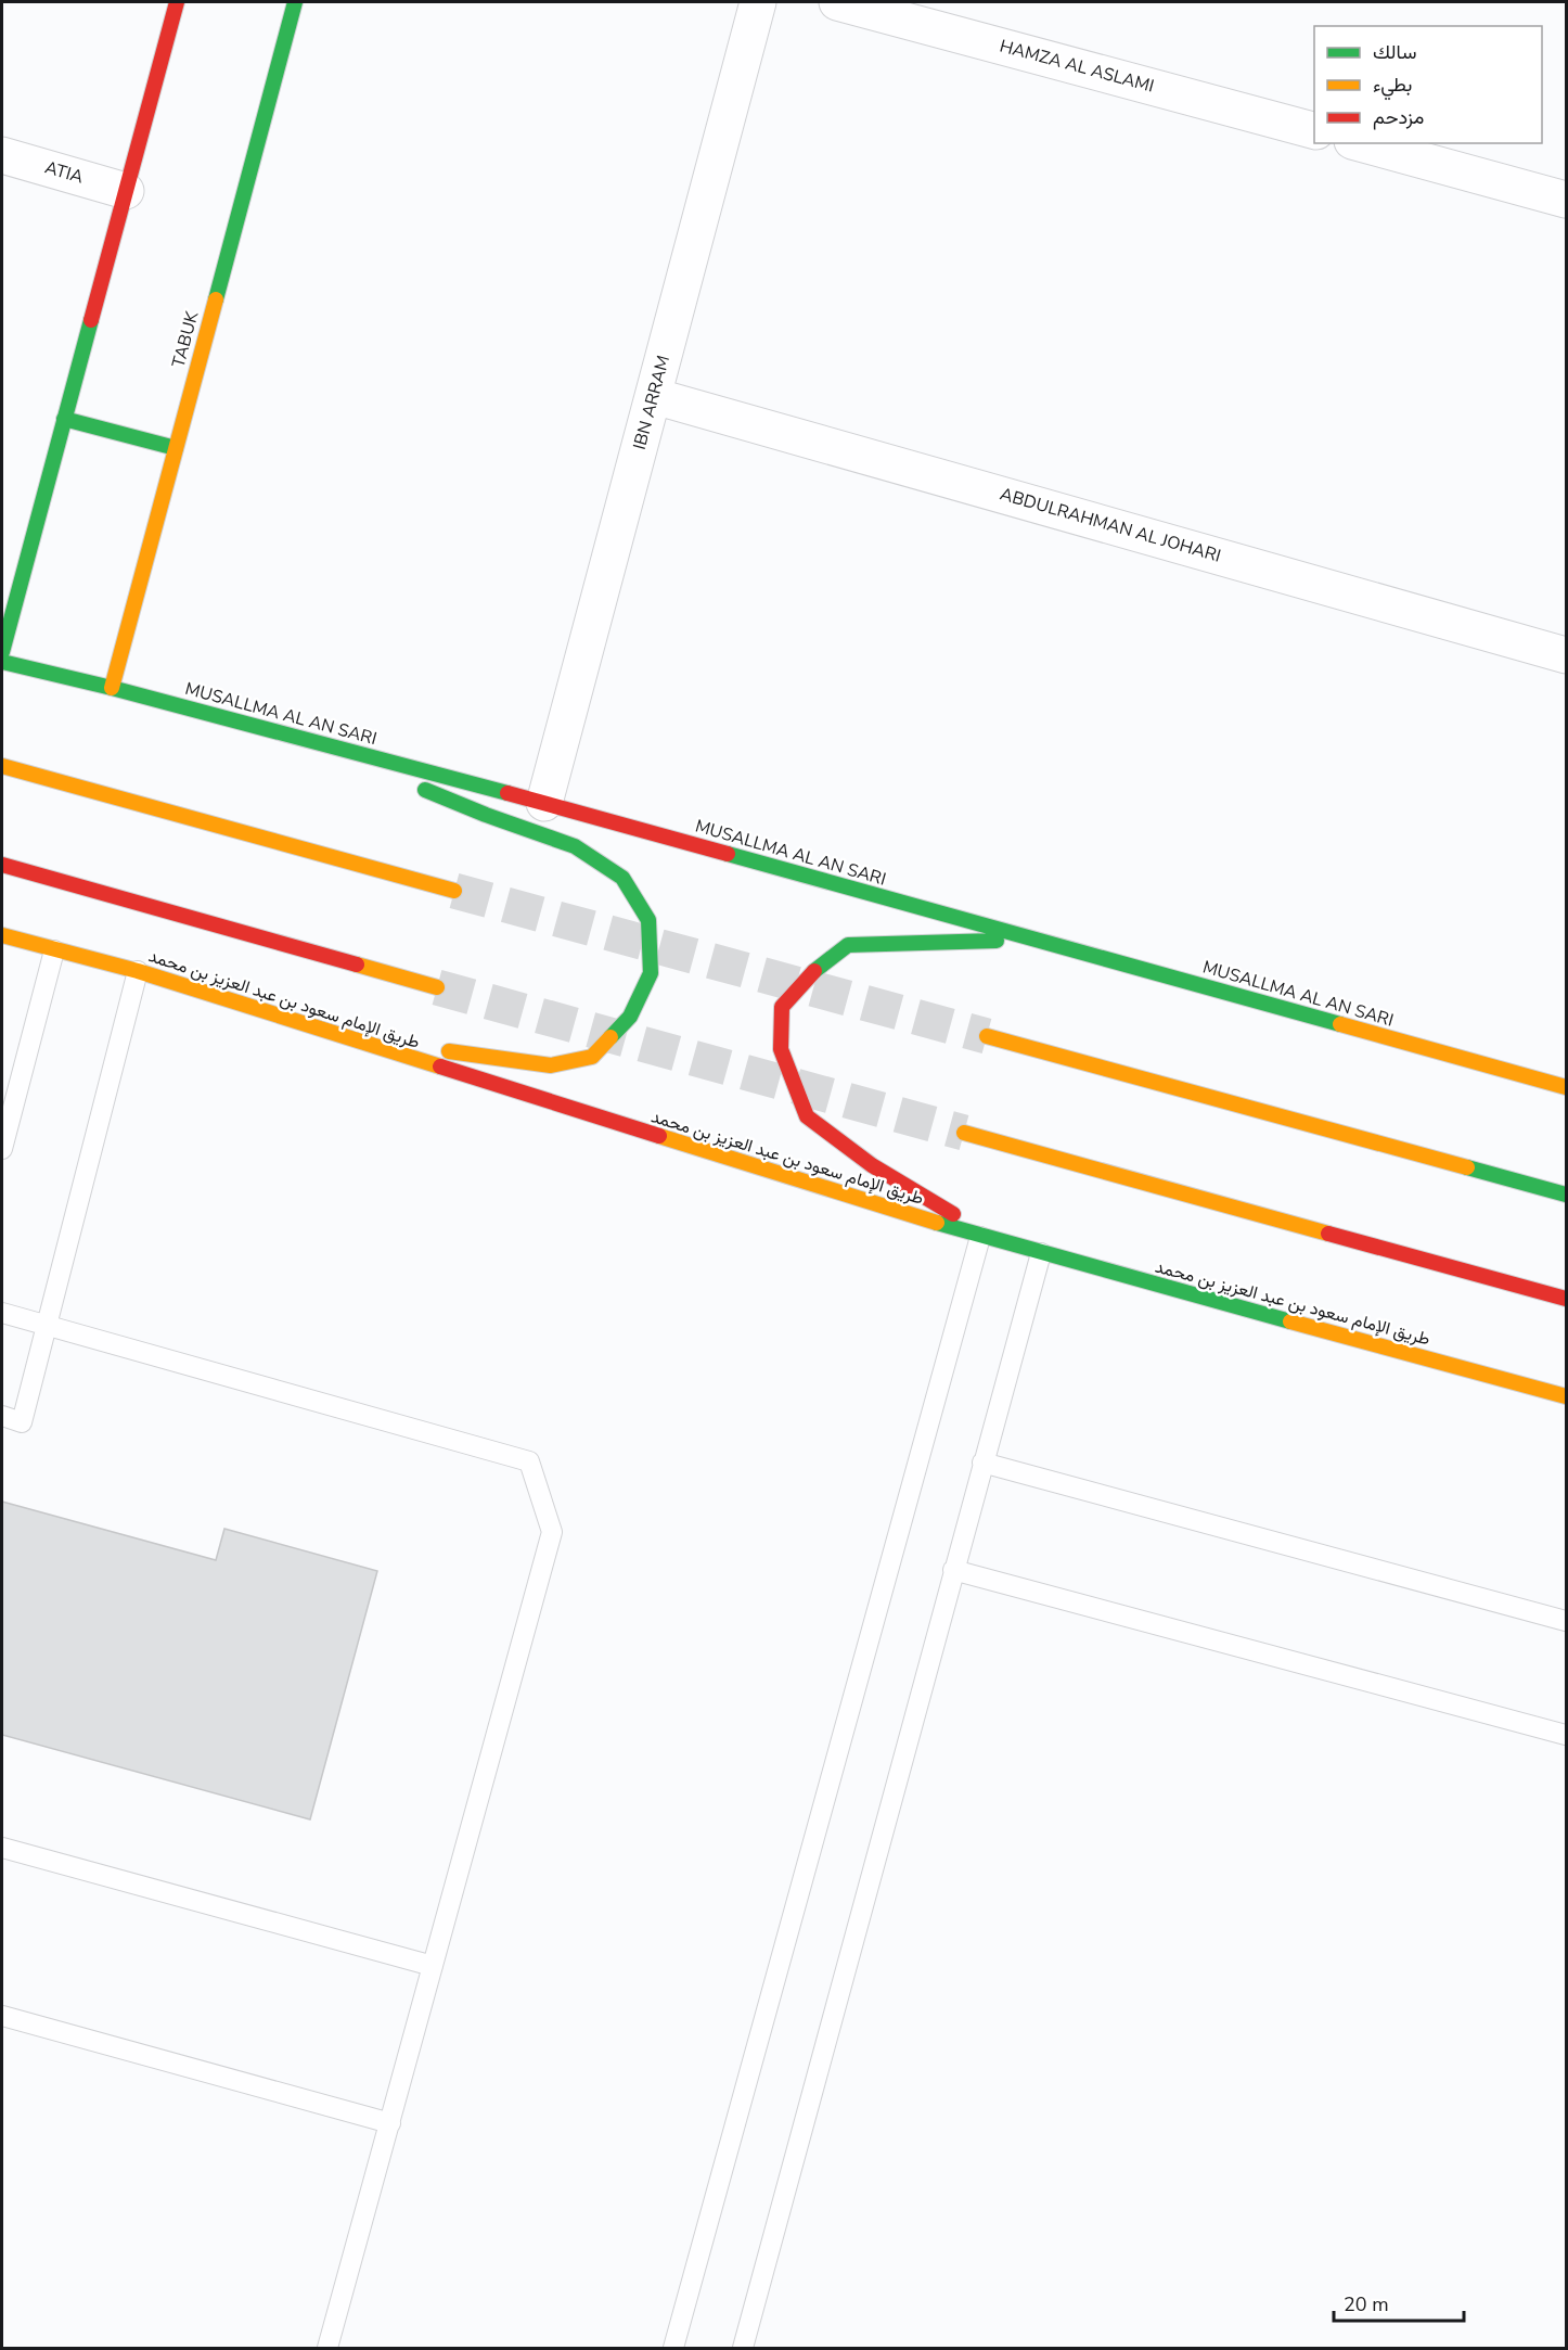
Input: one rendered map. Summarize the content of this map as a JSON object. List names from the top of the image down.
{
  "streets": {
    "street": [
      "HAMZA AL ASLAMI",
      "ATIA",
      "TABUK",
      "IBN ARRAM",
      "ABDULRAHMAN AL JOHARI",
      "MUSALLMA AL AN SARI",
      "طريق الإمام سعود بن عبد العزيز بن محمد"
    ]
  },
  "crossings": [
    ["TABUK", "MUSALLMA AL AN SARI"],
    ["IBN ARRAM", "ABDULRAHMAN AL JOHARI"],
    ["IBN ARRAM", "MUSALLMA AL AN SARI"]
  ],
  "legend": ["سالك", "بطيء", "مزدحم"],
  "scale_bar": "20 m"
}
